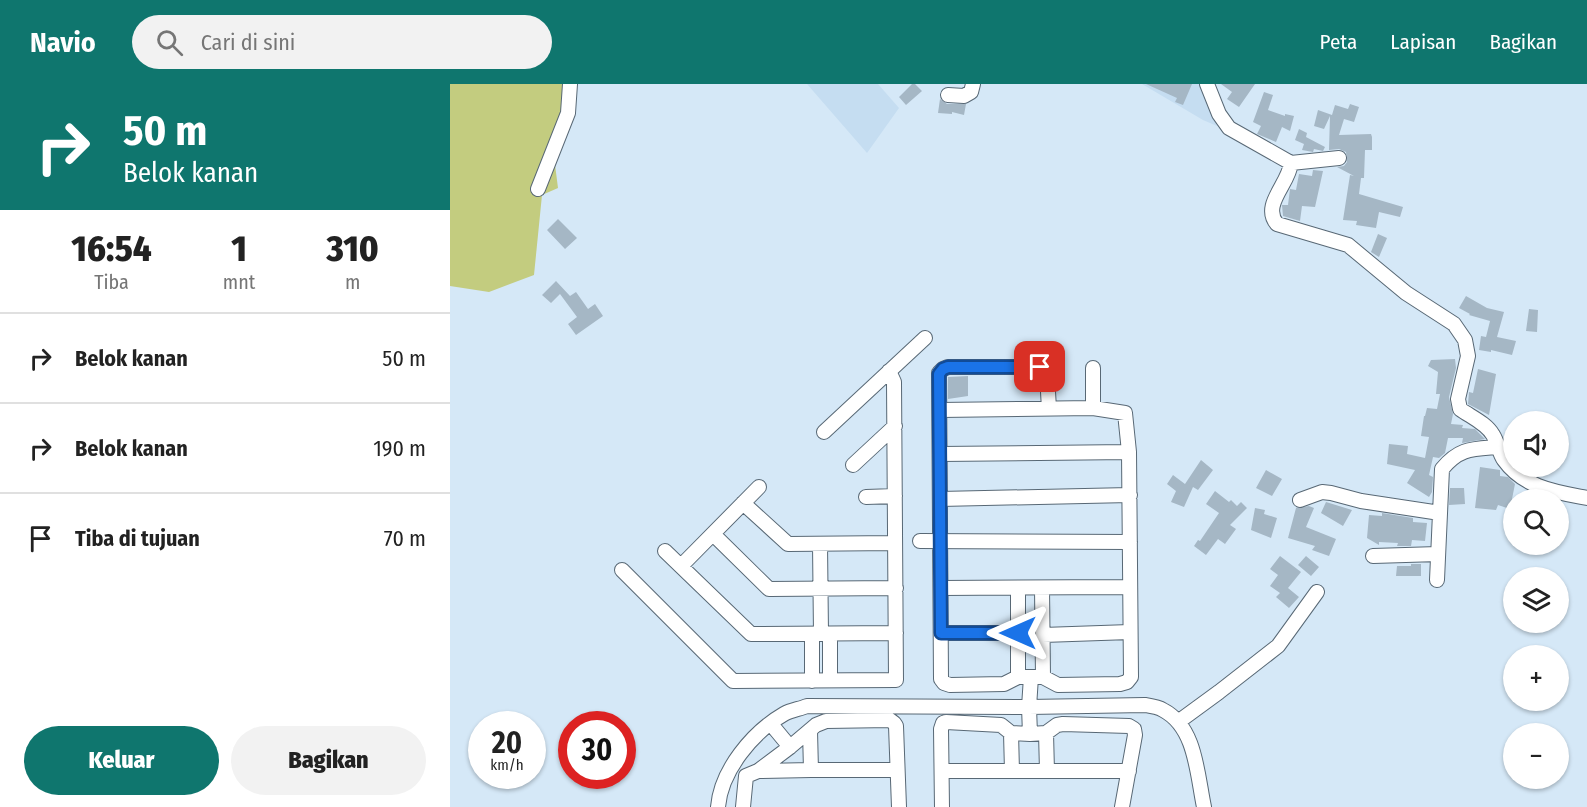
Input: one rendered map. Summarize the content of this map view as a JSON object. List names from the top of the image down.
{
  "page": {
    "header": "Navio",
    "search": "Cari di sini",
    "nav": ["Peta", "Lapisan", "Bagikan"],
    "turn": ["50 m", "Belok kanan"],
    "eta": [
      "16:54",
      "Tiba",
      "1",
      "mnt",
      "310",
      "m"
    ],
    "list": [
      {
        "name": "Belok kanan",
        "value": "50 m"
      },
      {
        "name": "Belok kanan",
        "value": "190 m"
      },
      {
        "name": "Tiba di tujuan",
        "value": "70 m"
      }
    ],
    "map_buttons": ["+", "−"],
    "speed": "20 km/h",
    "limit": "30",
    "buttons": ["Keluar", "Bagikan"]
  }
}
